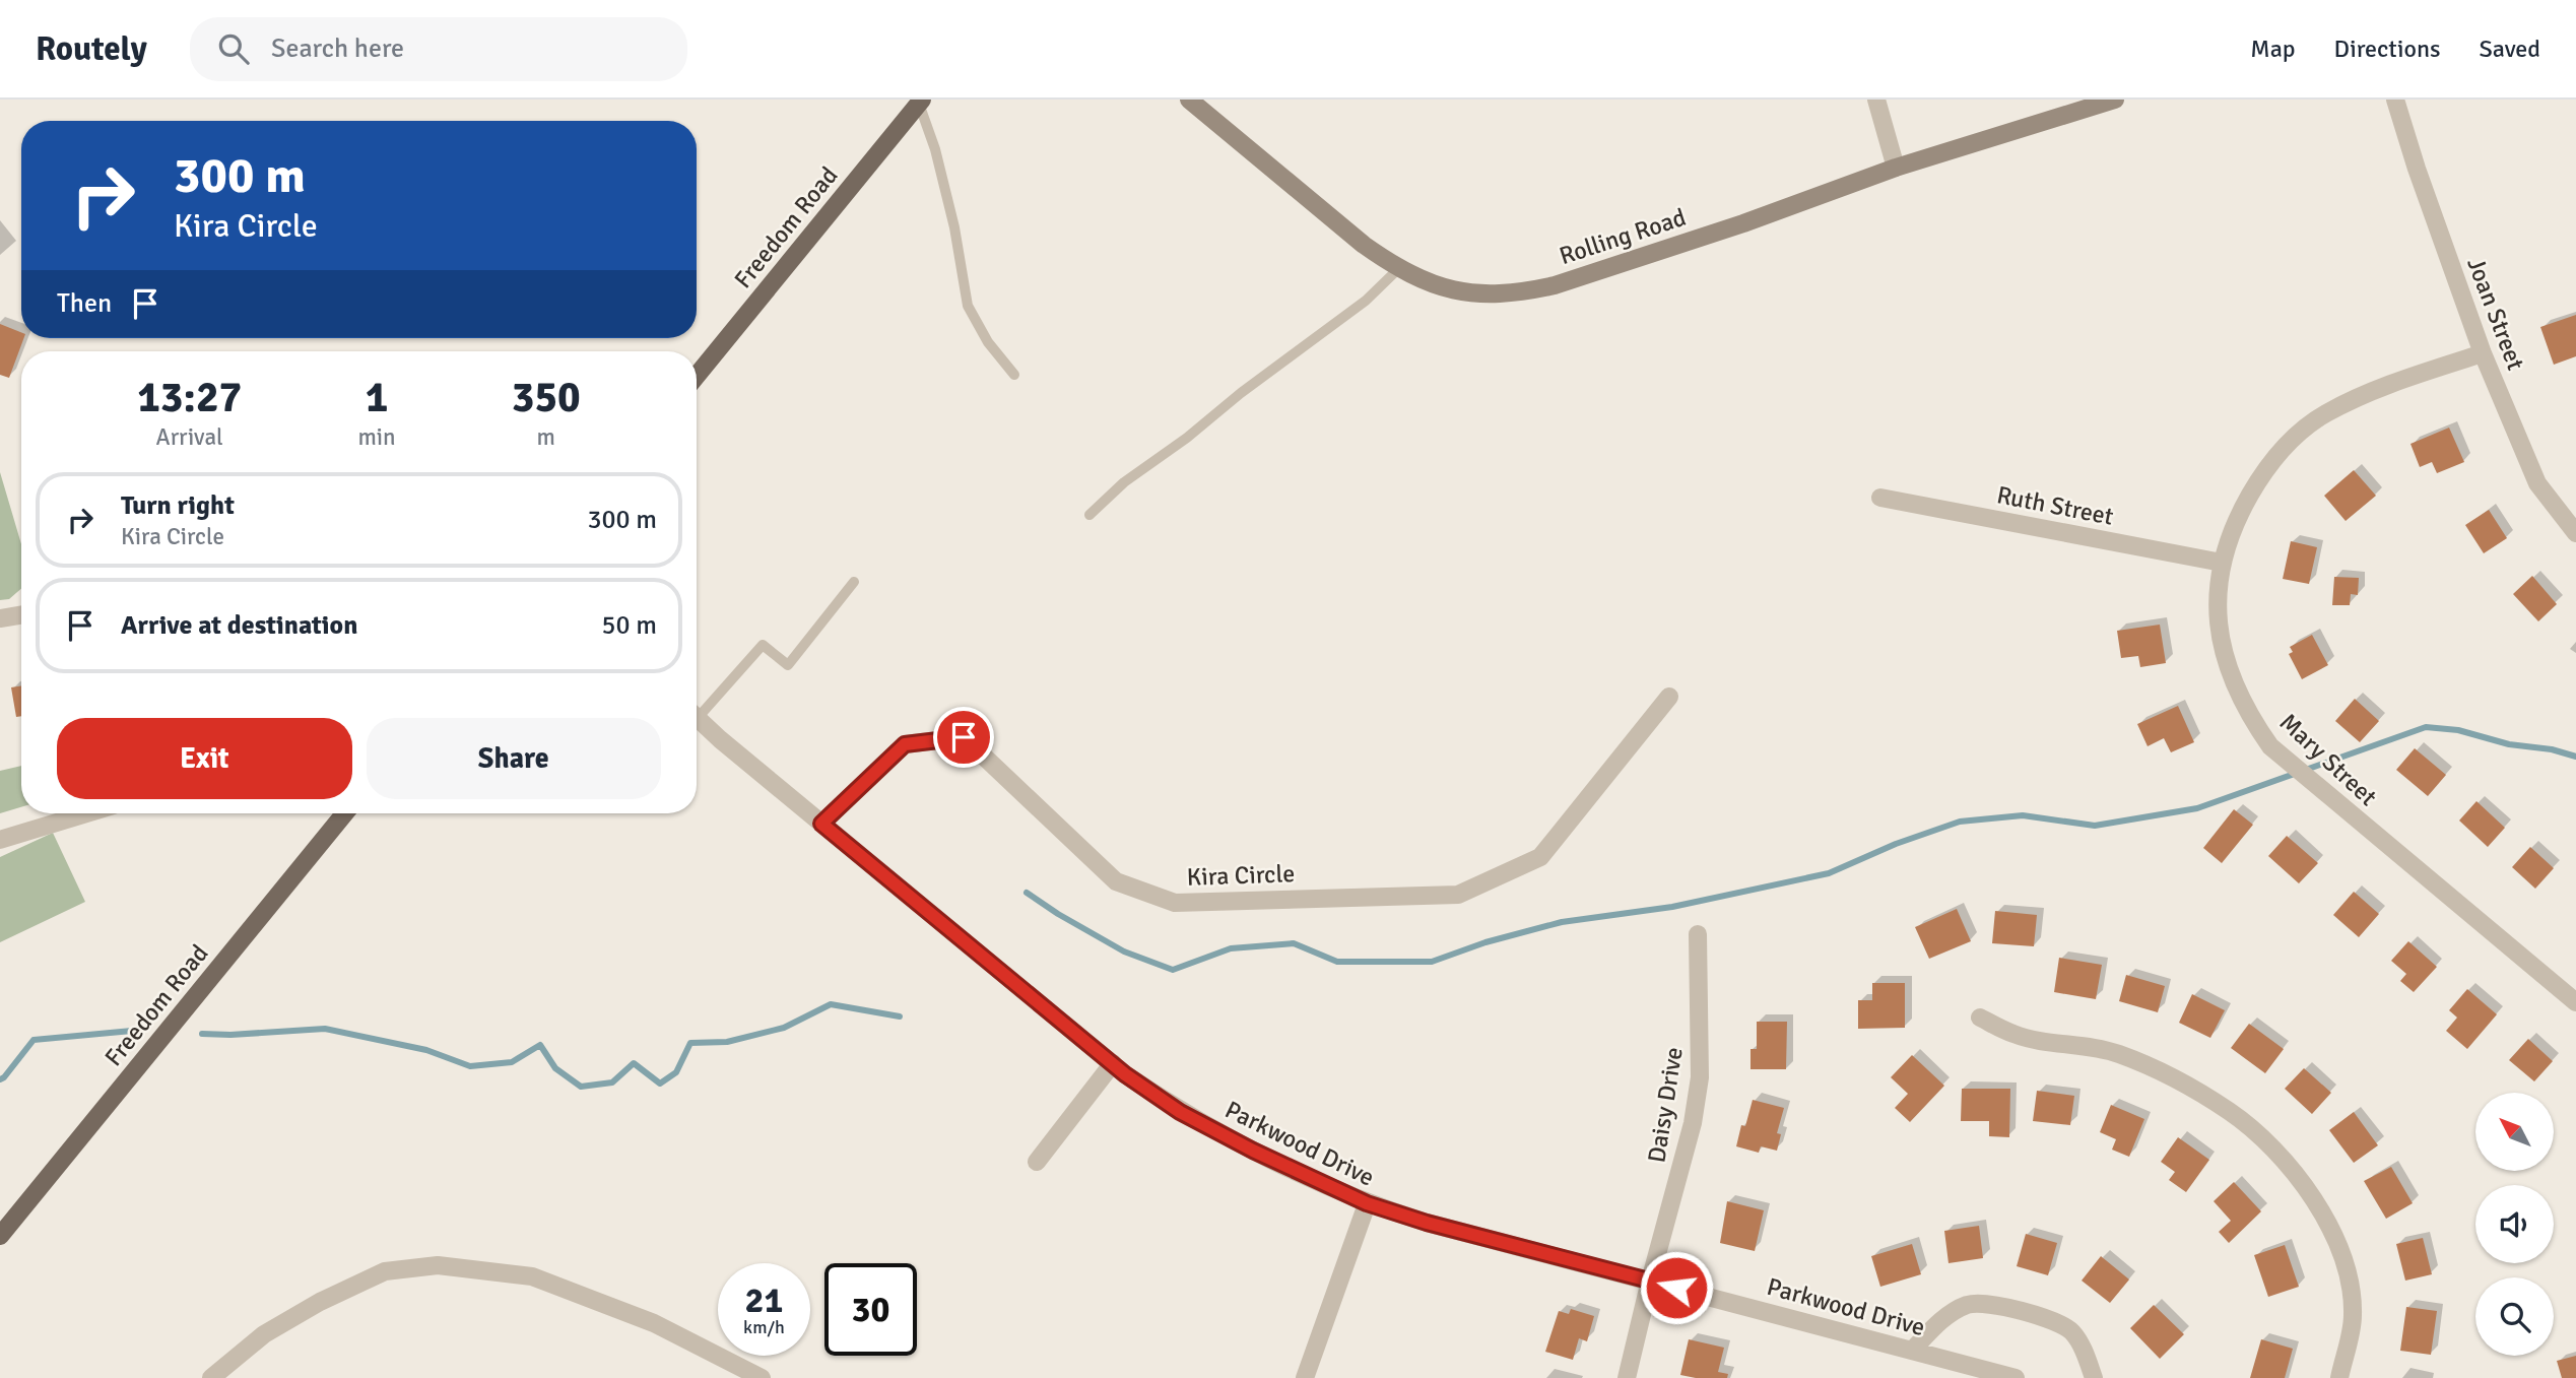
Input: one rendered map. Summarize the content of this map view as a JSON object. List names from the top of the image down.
{
  "streets": {
    "main road": ["Freedom Road"],
    "street": [
      "Rolling Road",
      "Joan Street",
      "Ruth Street",
      "Mary Street",
      "Kira Circle",
      "Daisy Drive",
      "Parkwood Drive"
    ]
  },
  "crossings": [
    ["Joan Street", "Mary Street"],
    ["Ruth Street", "Mary Street"],
    ["Kira Circle", "Parkwood Drive"],
    ["Daisy Drive", "Parkwood Drive"]
  ],
  "north": "top left",
  "page": {
    "header": "Routely",
    "search": "Search here",
    "nav": ["Map", "Directions", "Saved"],
    "turn": ["300 m", "Kira Circle"],
    "then": "Then",
    "eta": [
      "13:27",
      "Arrival",
      "1",
      "min",
      "350",
      "m"
    ],
    "list": [
      {
        "name": "Turn right",
        "note": "Kira Circle",
        "value": "300 m"
      },
      {
        "name": "Arrive at destination",
        "value": "50 m"
      }
    ],
    "buttons": ["Exit", "Share"],
    "speed": "21 km/h",
    "limit": "30"
  }
}
